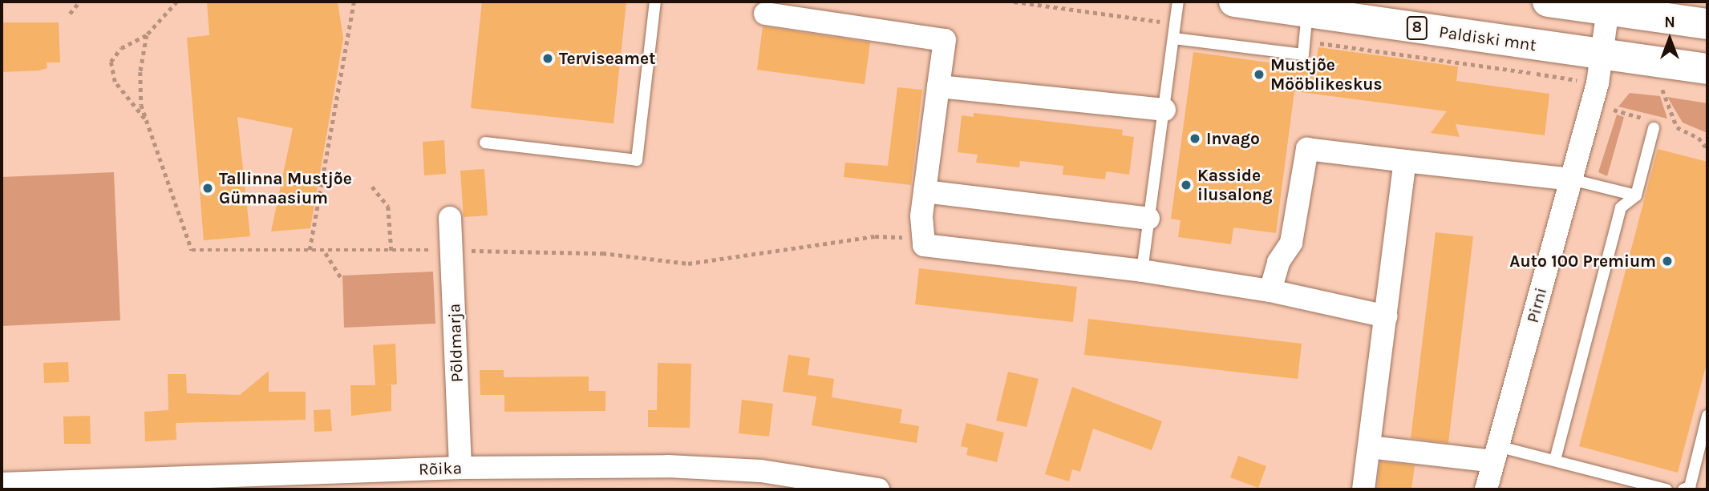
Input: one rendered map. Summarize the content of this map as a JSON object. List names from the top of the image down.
{
  "streets": {
    "main road": ["8", "Paldiski mnt"],
    "street": ["Pirni", "Põldmarja", "Rõika"]
  },
  "crossings": [
    ["Paldiski mnt", "Pirni"],
    ["Põldmarja", "Rõika"]
  ],
  "places": [
    "Terviseamet",
    "Mustjõe Mööblikeskus",
    "Invago",
    "Kasside ilusalong",
    "Tallinna Mustjõe Gümnaasium",
    "Auto 100 Premium"
  ],
  "north": "top"
}
